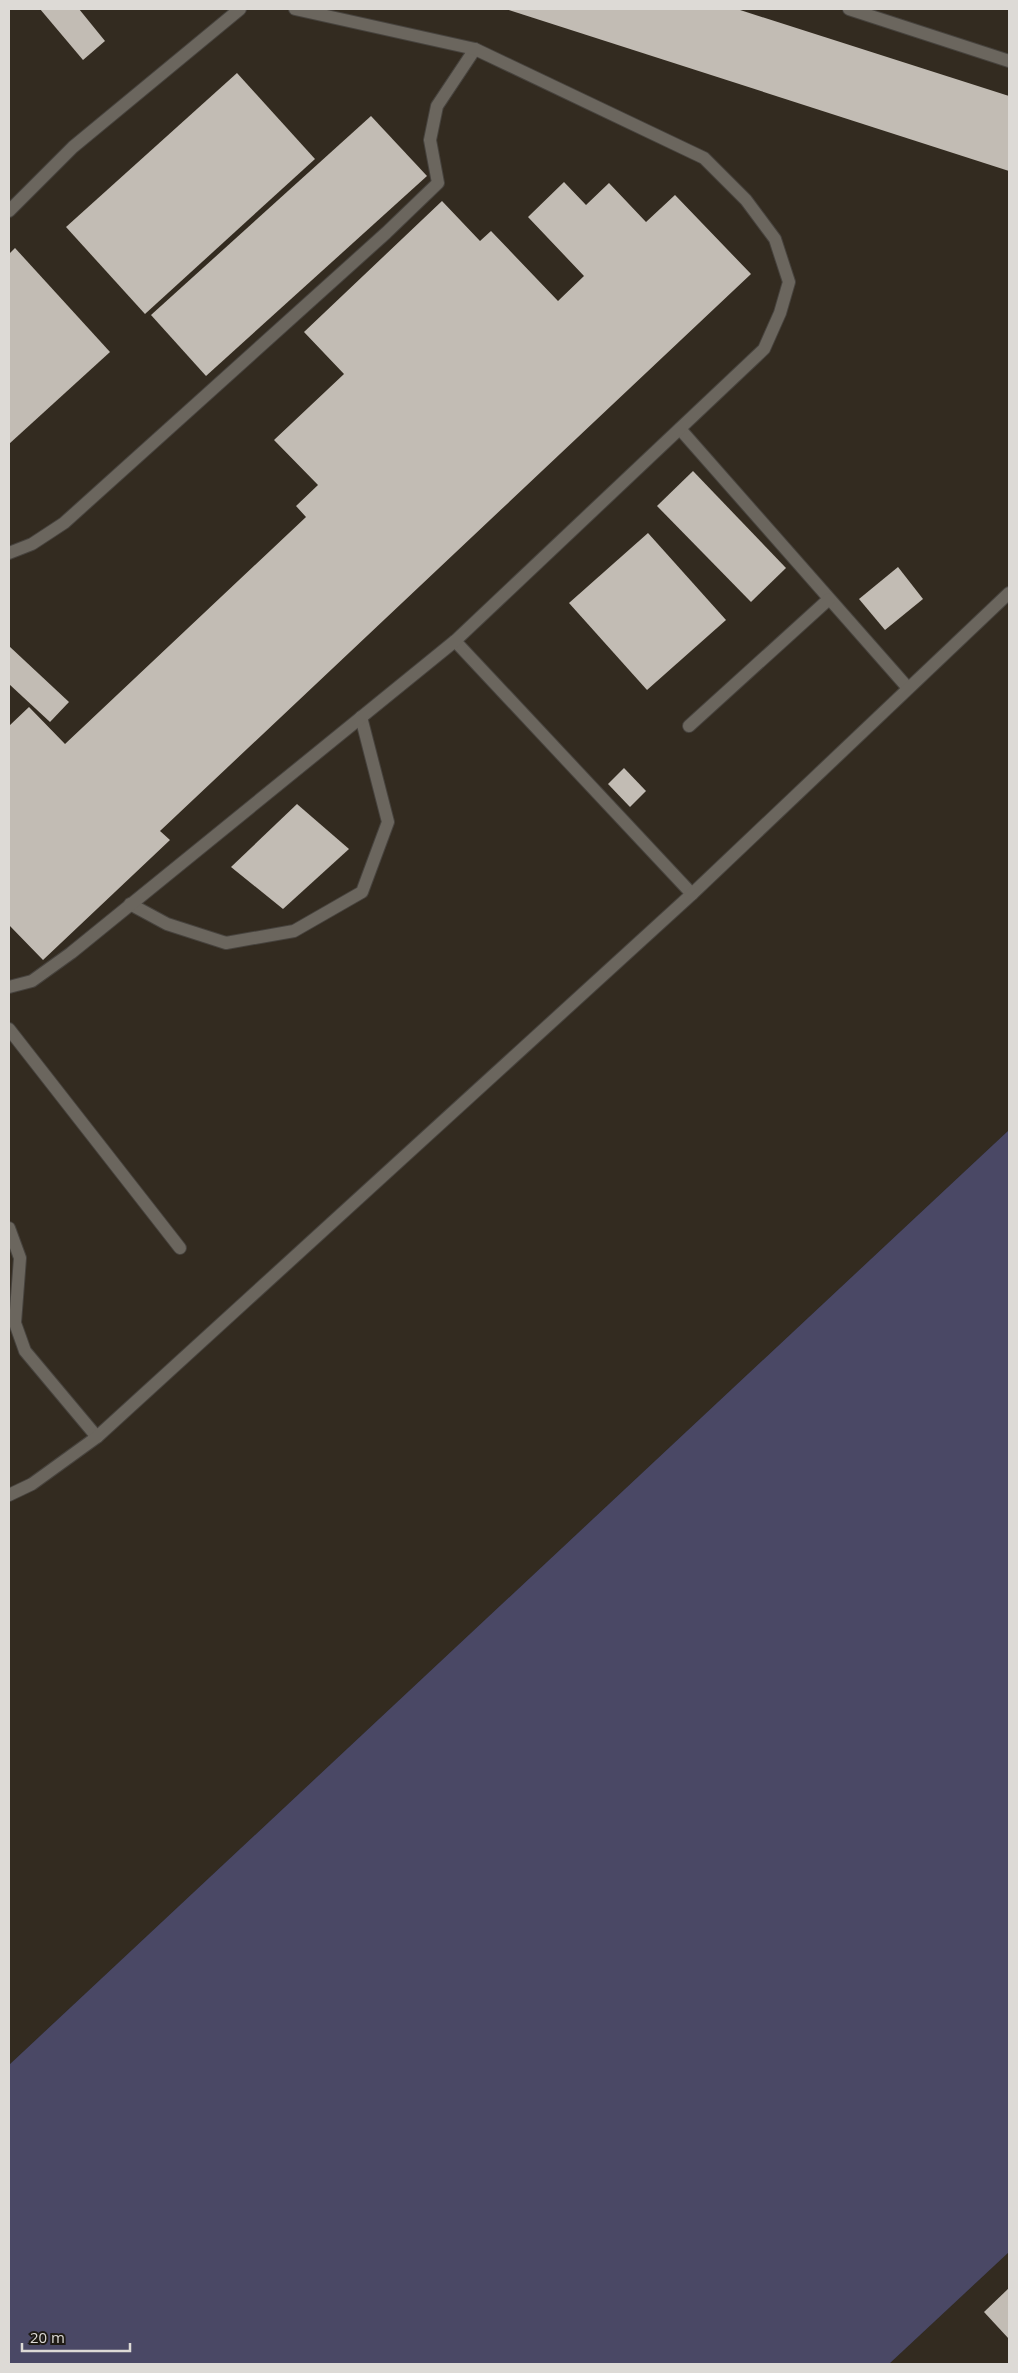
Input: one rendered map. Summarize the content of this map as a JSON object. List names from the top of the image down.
{
  "scale_bar": "20 m"
}
